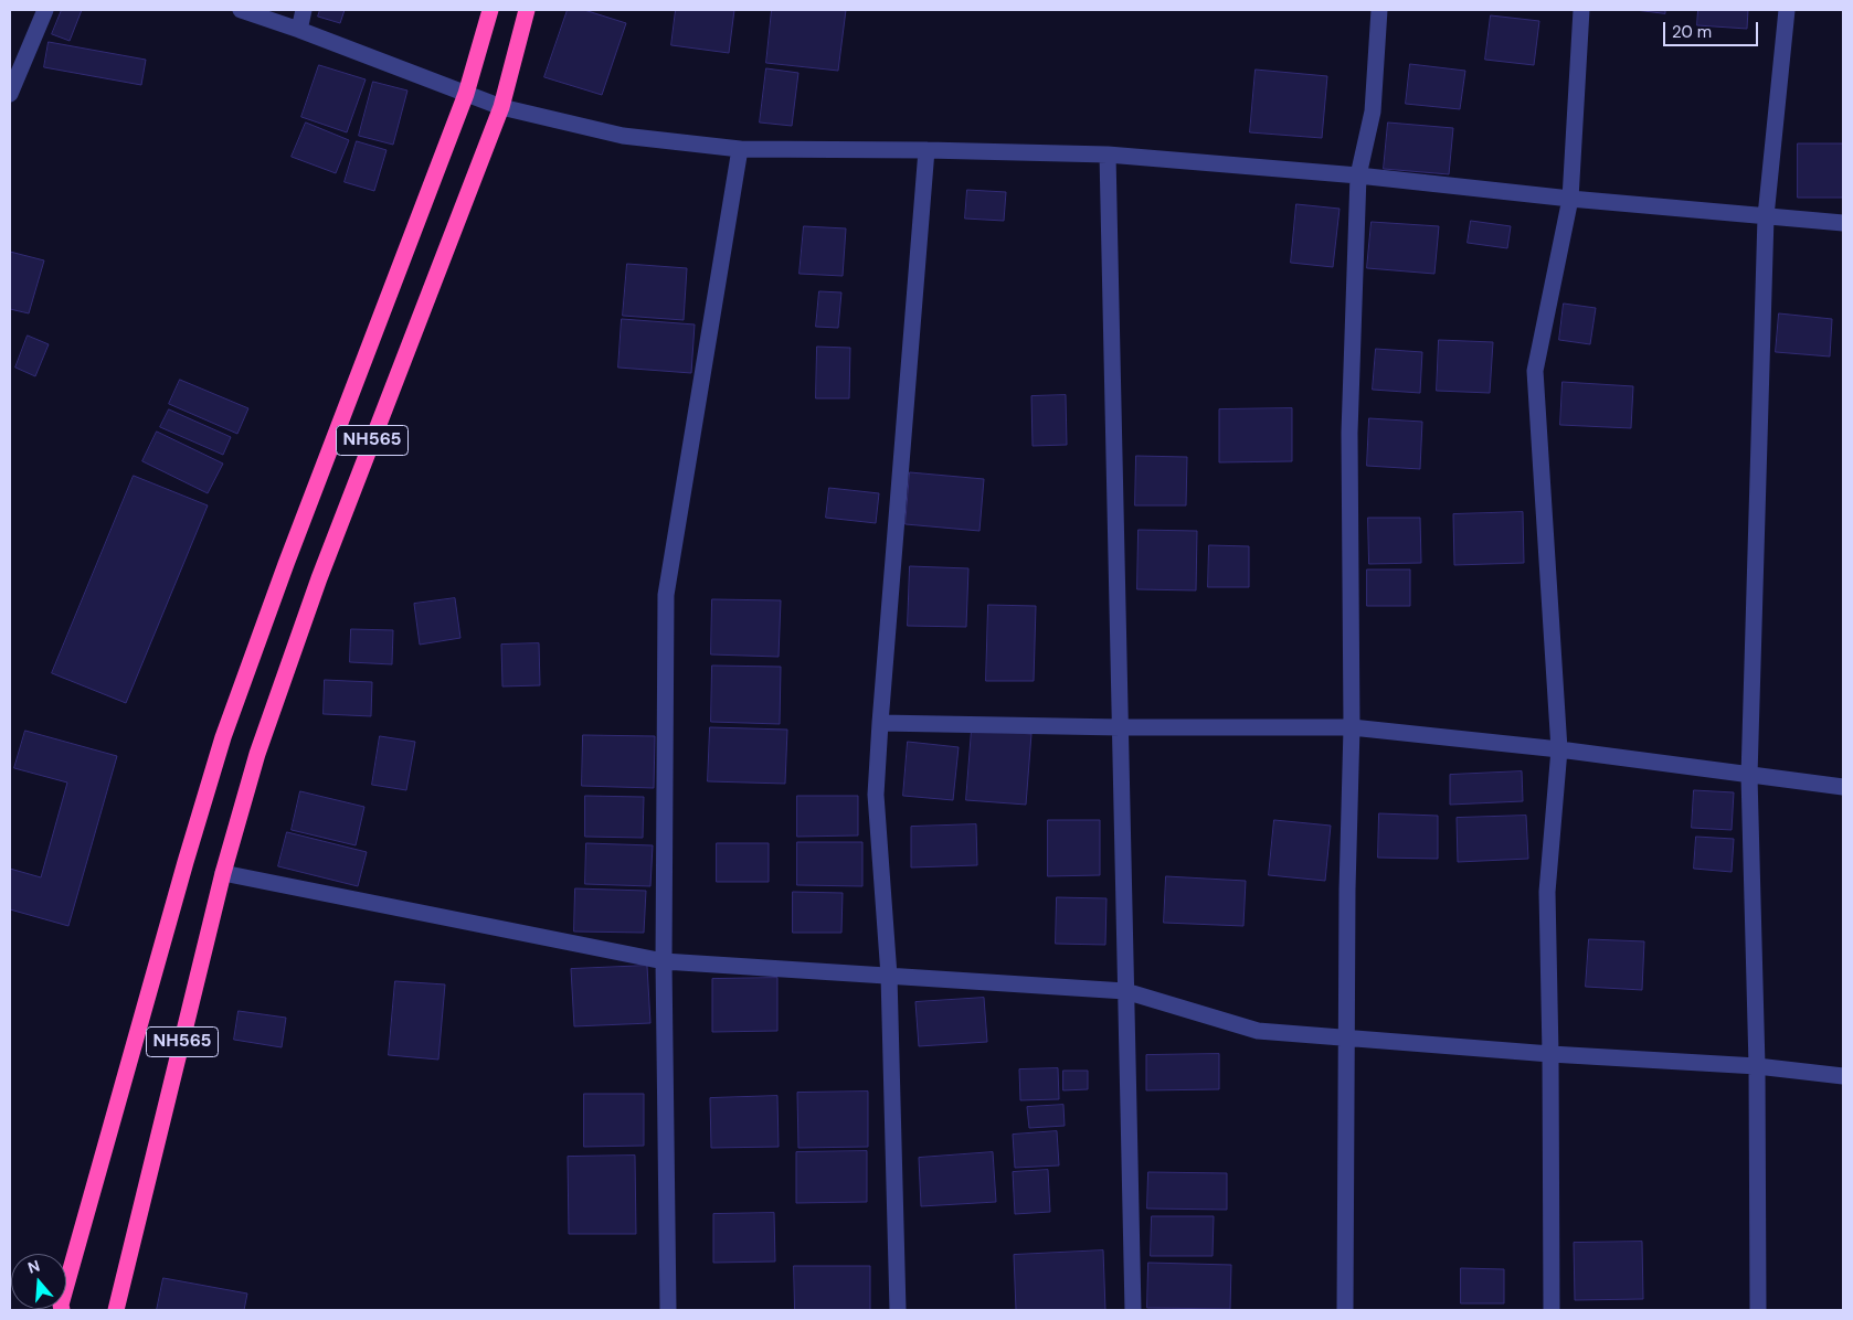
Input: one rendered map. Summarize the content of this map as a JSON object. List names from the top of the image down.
{
  "streets": {
    "highway": ["NH565"]
  },
  "scale_bar": "20 m",
  "north": "top"
}
